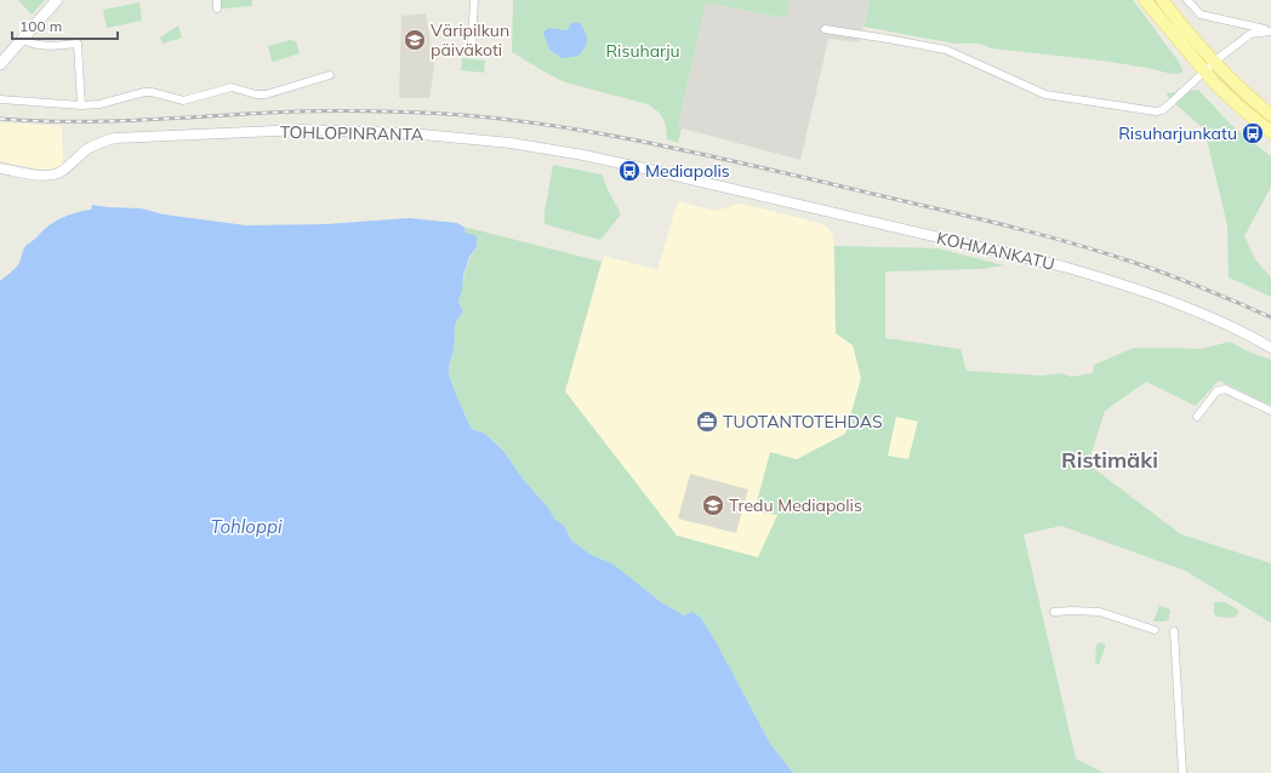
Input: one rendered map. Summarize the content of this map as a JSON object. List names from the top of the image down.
{
  "streets": {
    "street": ["TOHLOPINRANTA", "KOHMANKATU"]
  },
  "crossings": [
    ["TOHLOPINRANTA", "KOHMANKATU"]
  ],
  "districts": ["Ristimäki"],
  "water": ["Tohloppi"],
  "parks": ["Risuharju"],
  "places": {
    "school or university": ["Väripilkun päiväkoti", "Tredu Mediapolis"],
    "bus stop": ["Risuharjunkatu", "Mediapolis"],
    "office": ["TUOTANTOTEHDAS"]
  },
  "scale_bar": "100 m"
}
